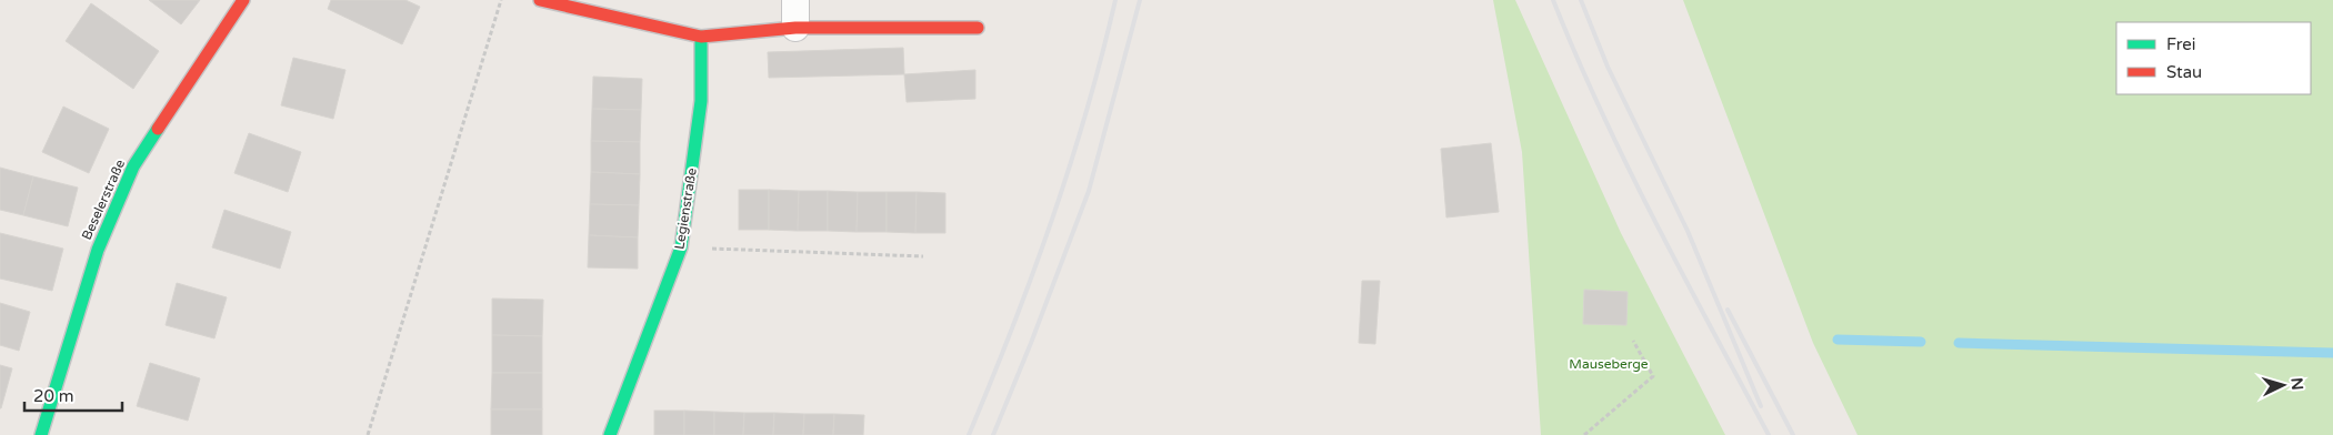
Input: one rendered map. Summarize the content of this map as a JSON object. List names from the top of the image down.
{
  "streets": {
    "street": ["Beselerstraße", "Legienstraße"]
  },
  "parks": ["Mauseberge"],
  "legend": ["Frei", "Stau"],
  "scale_bar": "20 m",
  "north": "right"
}
